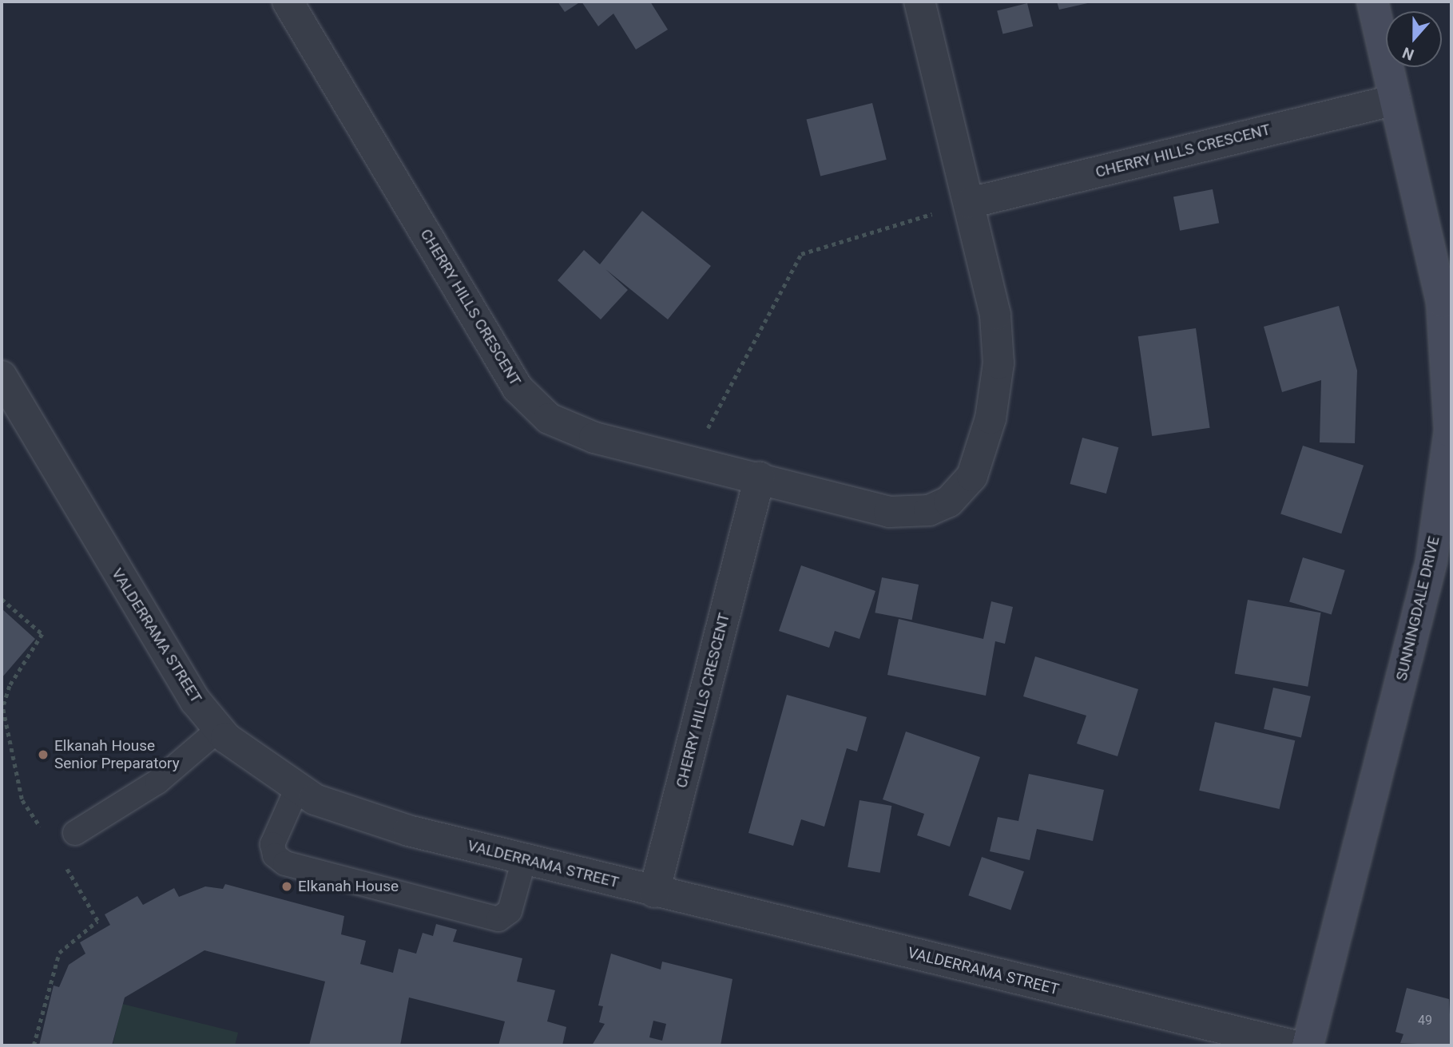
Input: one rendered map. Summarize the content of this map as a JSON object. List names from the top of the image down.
{
  "streets": {
    "street": ["CHERRY HILLS CRESCENT", "SUNNINGDALE DRIVE", "VALDERRAMA STREET"]
  },
  "crossings": [
    ["CHERRY HILLS CRESCENT", "SUNNINGDALE DRIVE"],
    ["CHERRY HILLS CRESCENT", "VALDERRAMA STREET"]
  ],
  "places": ["Elkanah House Senior Preparatory", "Elkanah House"],
  "house_numbers": ["49"],
  "north": "bottom"
}
